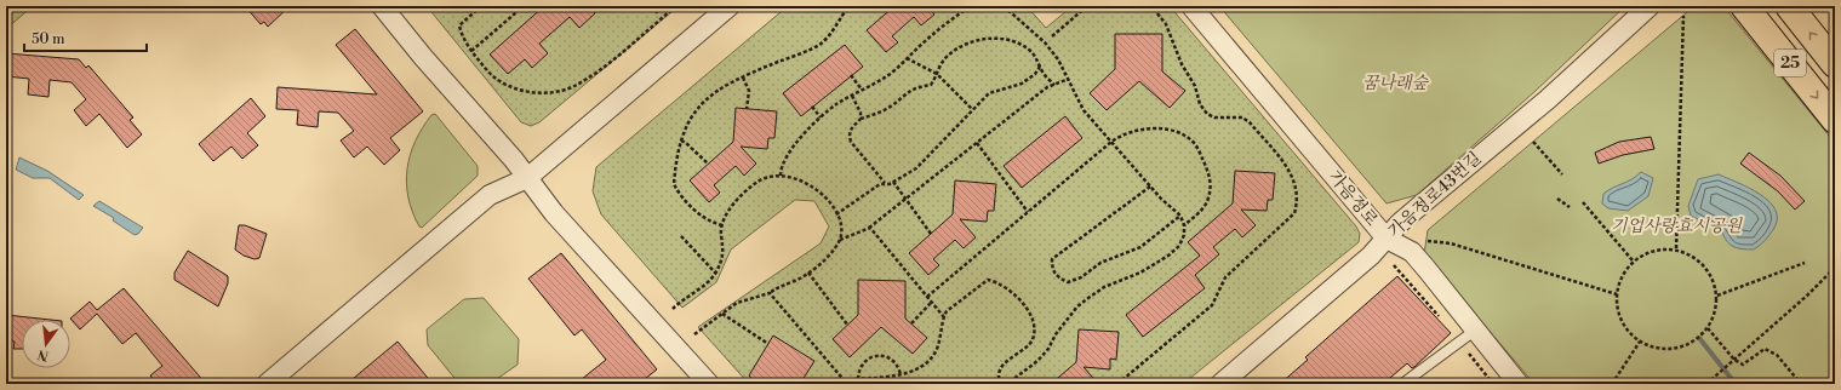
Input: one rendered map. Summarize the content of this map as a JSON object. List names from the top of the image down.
{
  "streets": {
    "main road": ["25"],
    "street": ["가음정로43번길", "가음정로"]
  },
  "crossings": [
    ["가음정로43번길", "가음정로"]
  ],
  "parks": ["꿈나래숲", "기업사랑효시공원"],
  "scale_bar": "50 m",
  "north": "bottom"
}
